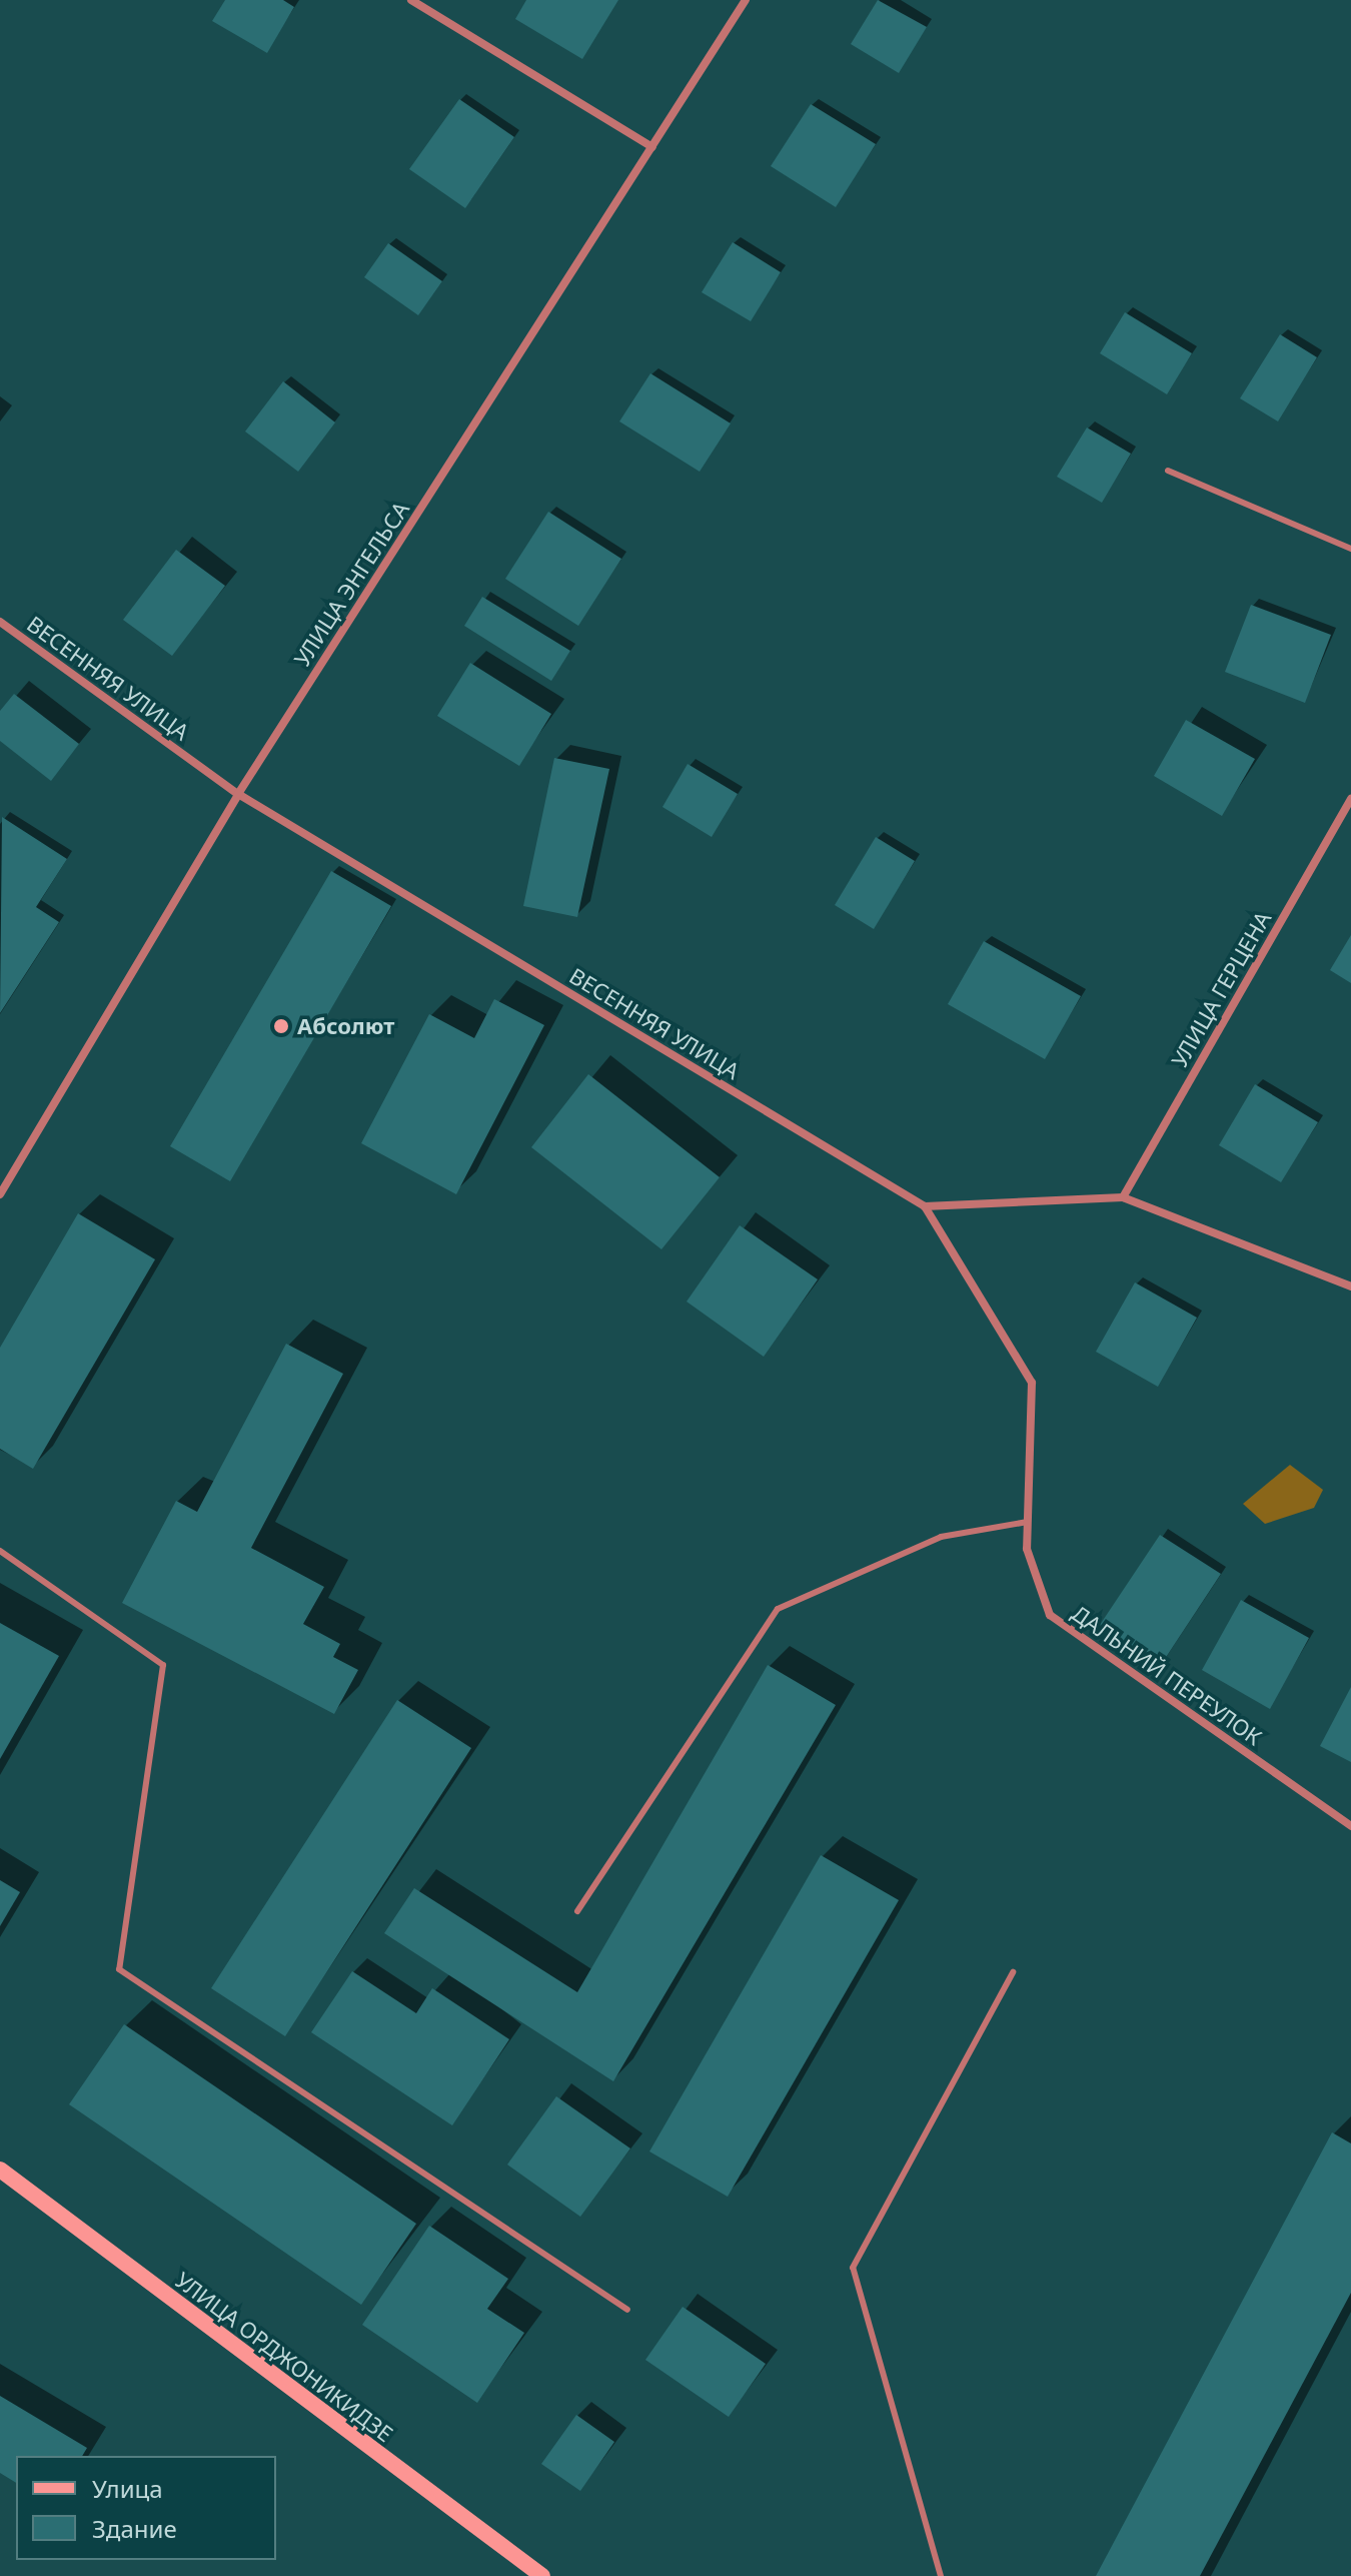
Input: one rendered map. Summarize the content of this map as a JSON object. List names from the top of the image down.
{
  "streets": {
    "main road": ["УЛИЦА ОРДЖОНИКИДЗЕ"],
    "street": [
      "УЛИЦА ЭНГЕЛЬСА",
      "ВЕСЕННЯЯ УЛИЦА",
      "УЛИЦА ГЕРЦЕНА",
      "ДАЛЬНИЙ ПЕРЕУЛОК"
    ]
  },
  "crossings": [
    ["УЛИЦА ЭНГЕЛЬСА", "ВЕСЕННЯЯ УЛИЦА"],
    ["ВЕСЕННЯЯ УЛИЦА", "ДАЛЬНИЙ ПЕРЕУЛОК"]
  ],
  "places": ["Абсолют"],
  "legend": ["Улица", "Здание"]
}
